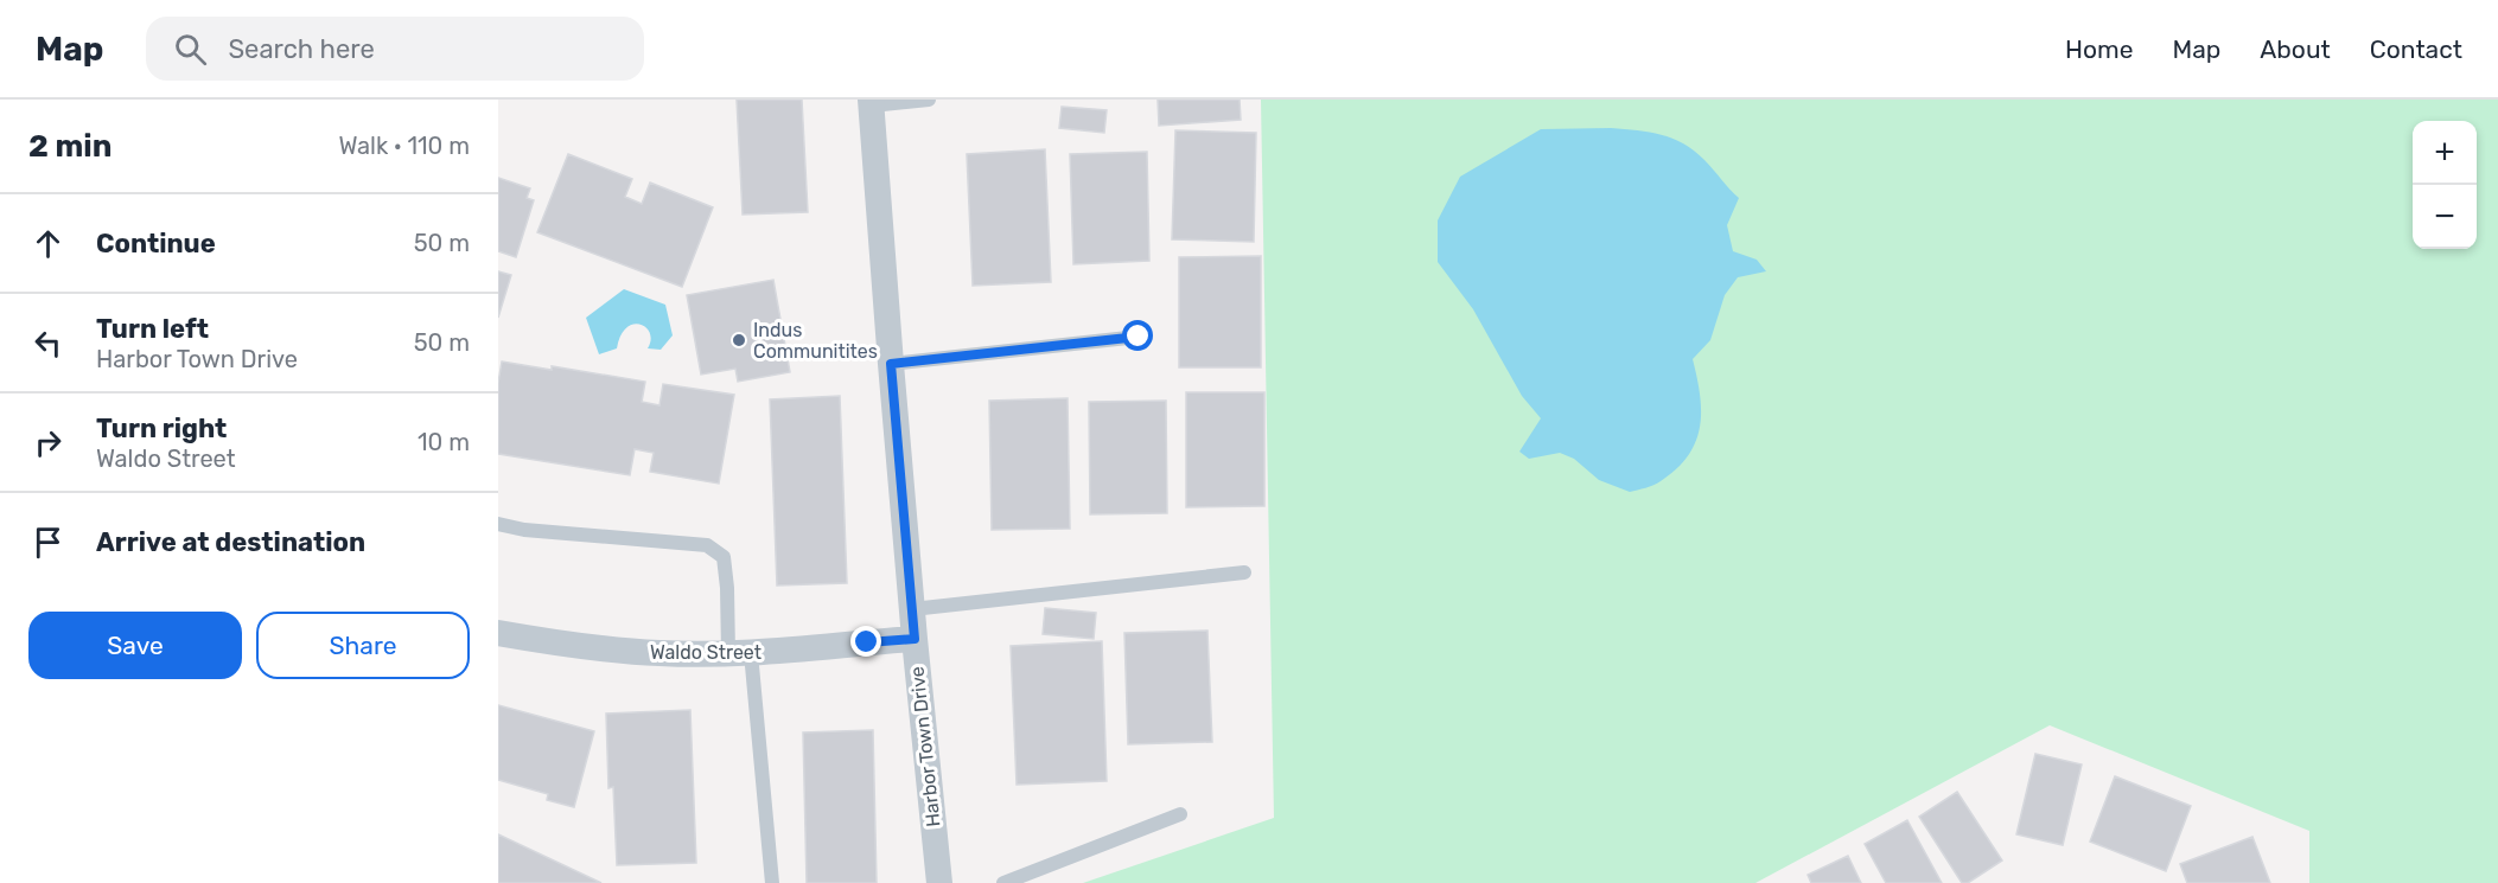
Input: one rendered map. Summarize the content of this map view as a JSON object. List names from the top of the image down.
{
  "streets": {
    "street": ["Waldo Street", "Harbor Town Drive"]
  },
  "crossings": [
    ["Waldo Street", "Harbor Town Drive"]
  ],
  "places": ["Indus Communitites"],
  "page": {
    "header": "Map",
    "search": "Search here",
    "nav": [
      "Home",
      "Map",
      "About",
      "Contact"
    ],
    "heading": ["2 min", "Walk · 110 m"],
    "map_buttons": ["+", "−"],
    "list": [
      ["Continue", "50 m"],
      ["Turn left", "Harbor Town Drive", "50 m"],
      ["Turn right", "Waldo Street", "10 m"],
      "Arrive at destination"
    ],
    "buttons": ["Save", "Share"]
  }
}
